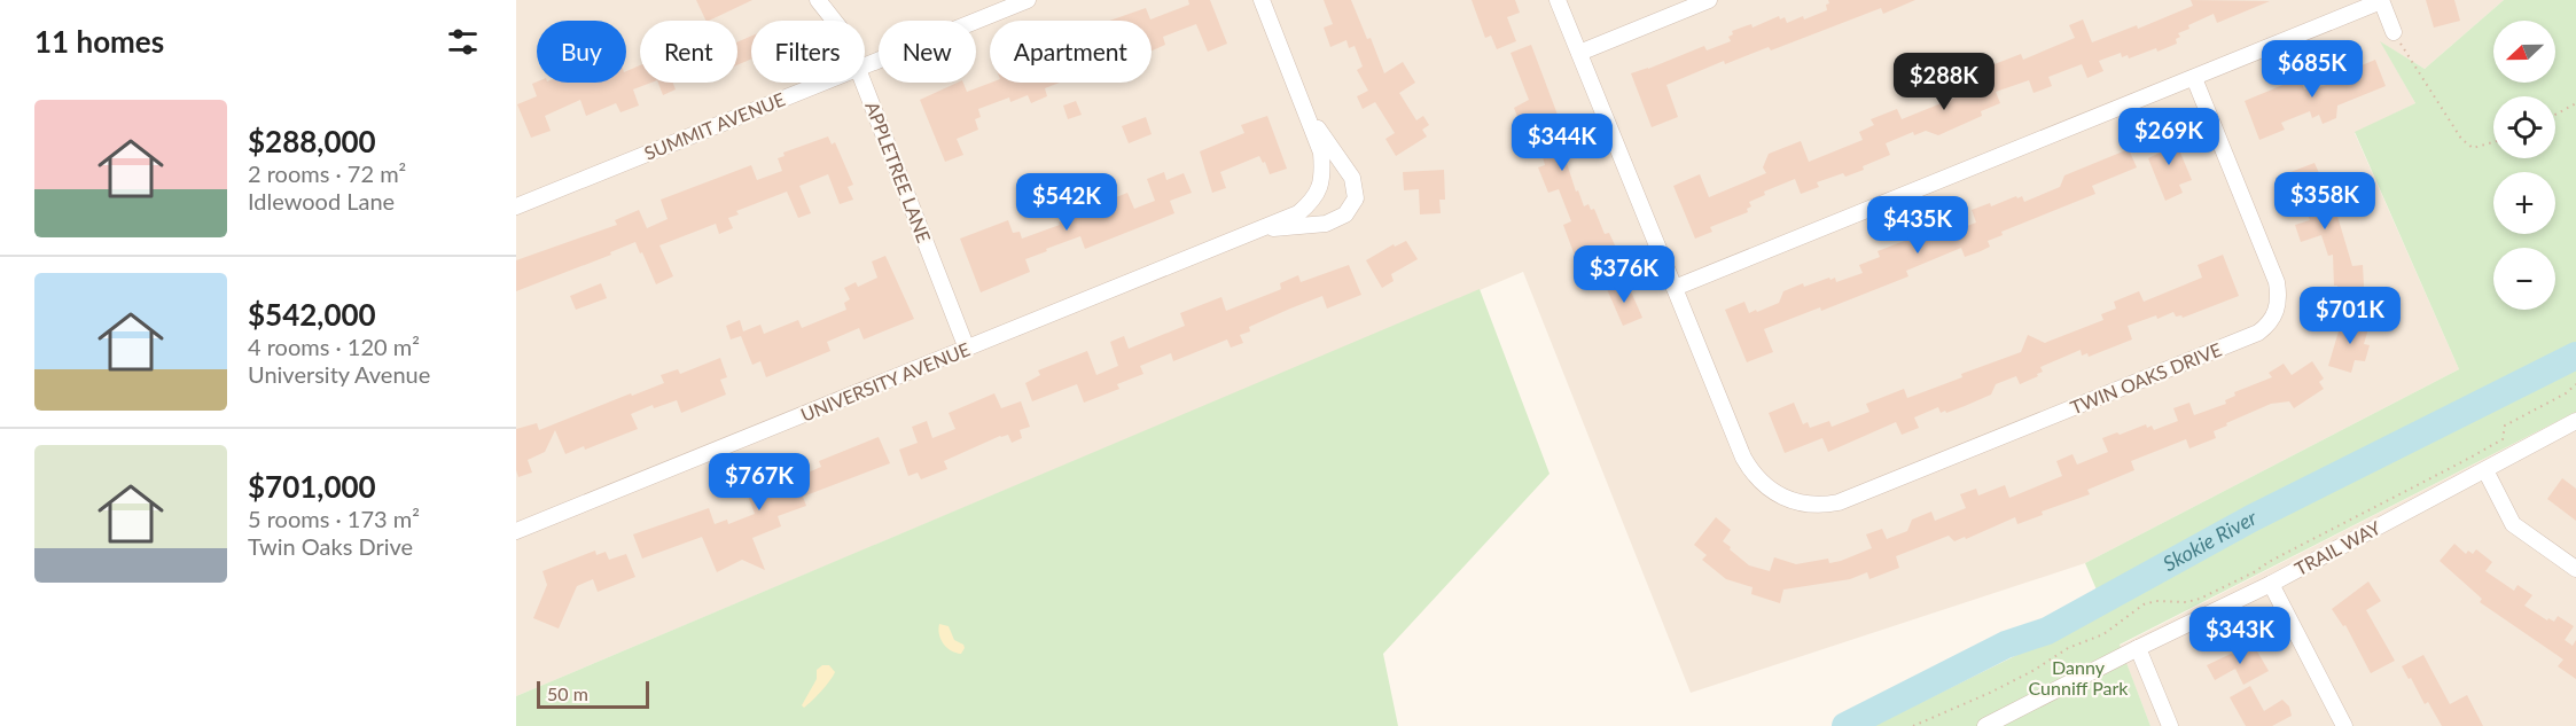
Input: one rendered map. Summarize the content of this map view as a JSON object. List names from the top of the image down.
{
  "streets": {
    "street": [
      "SUMMIT AVENUE",
      "APPLETREE LANE",
      "TWIN OAKS DRIVE",
      "UNIVERSITY AVENUE",
      "TRAIL WAY"
    ]
  },
  "crossings": [
    ["APPLETREE LANE", "UNIVERSITY AVENUE"]
  ],
  "water": ["Skokie River"],
  "parks": ["Danny Cunniff Park"],
  "scale_bar": "50 m",
  "north": "left",
  "page": {
    "heading": "11 homes",
    "map_buttons": ["+", "−"],
    "chip": [
      "Buy",
      "Rent",
      "Filters",
      "New",
      "Apartment"
    ],
    "price": [
      "$685K",
      "$288K",
      "$269K",
      "$344K",
      "$358K",
      "$542K",
      "$435K",
      "$376K",
      "$701K",
      "$767K",
      "$343K"
    ],
    "list": [
      {
        "name": "$288,000",
        "note": "2 rooms · 72 m² · Idlewood Lane"
      },
      {
        "name": "$542,000",
        "note": "4 rooms · 120 m² · University Avenue"
      },
      {
        "name": "$701,000",
        "note": "5 rooms · 173 m² · Twin Oaks Drive"
      }
    ],
    "scale": "50 m"
  }
}
